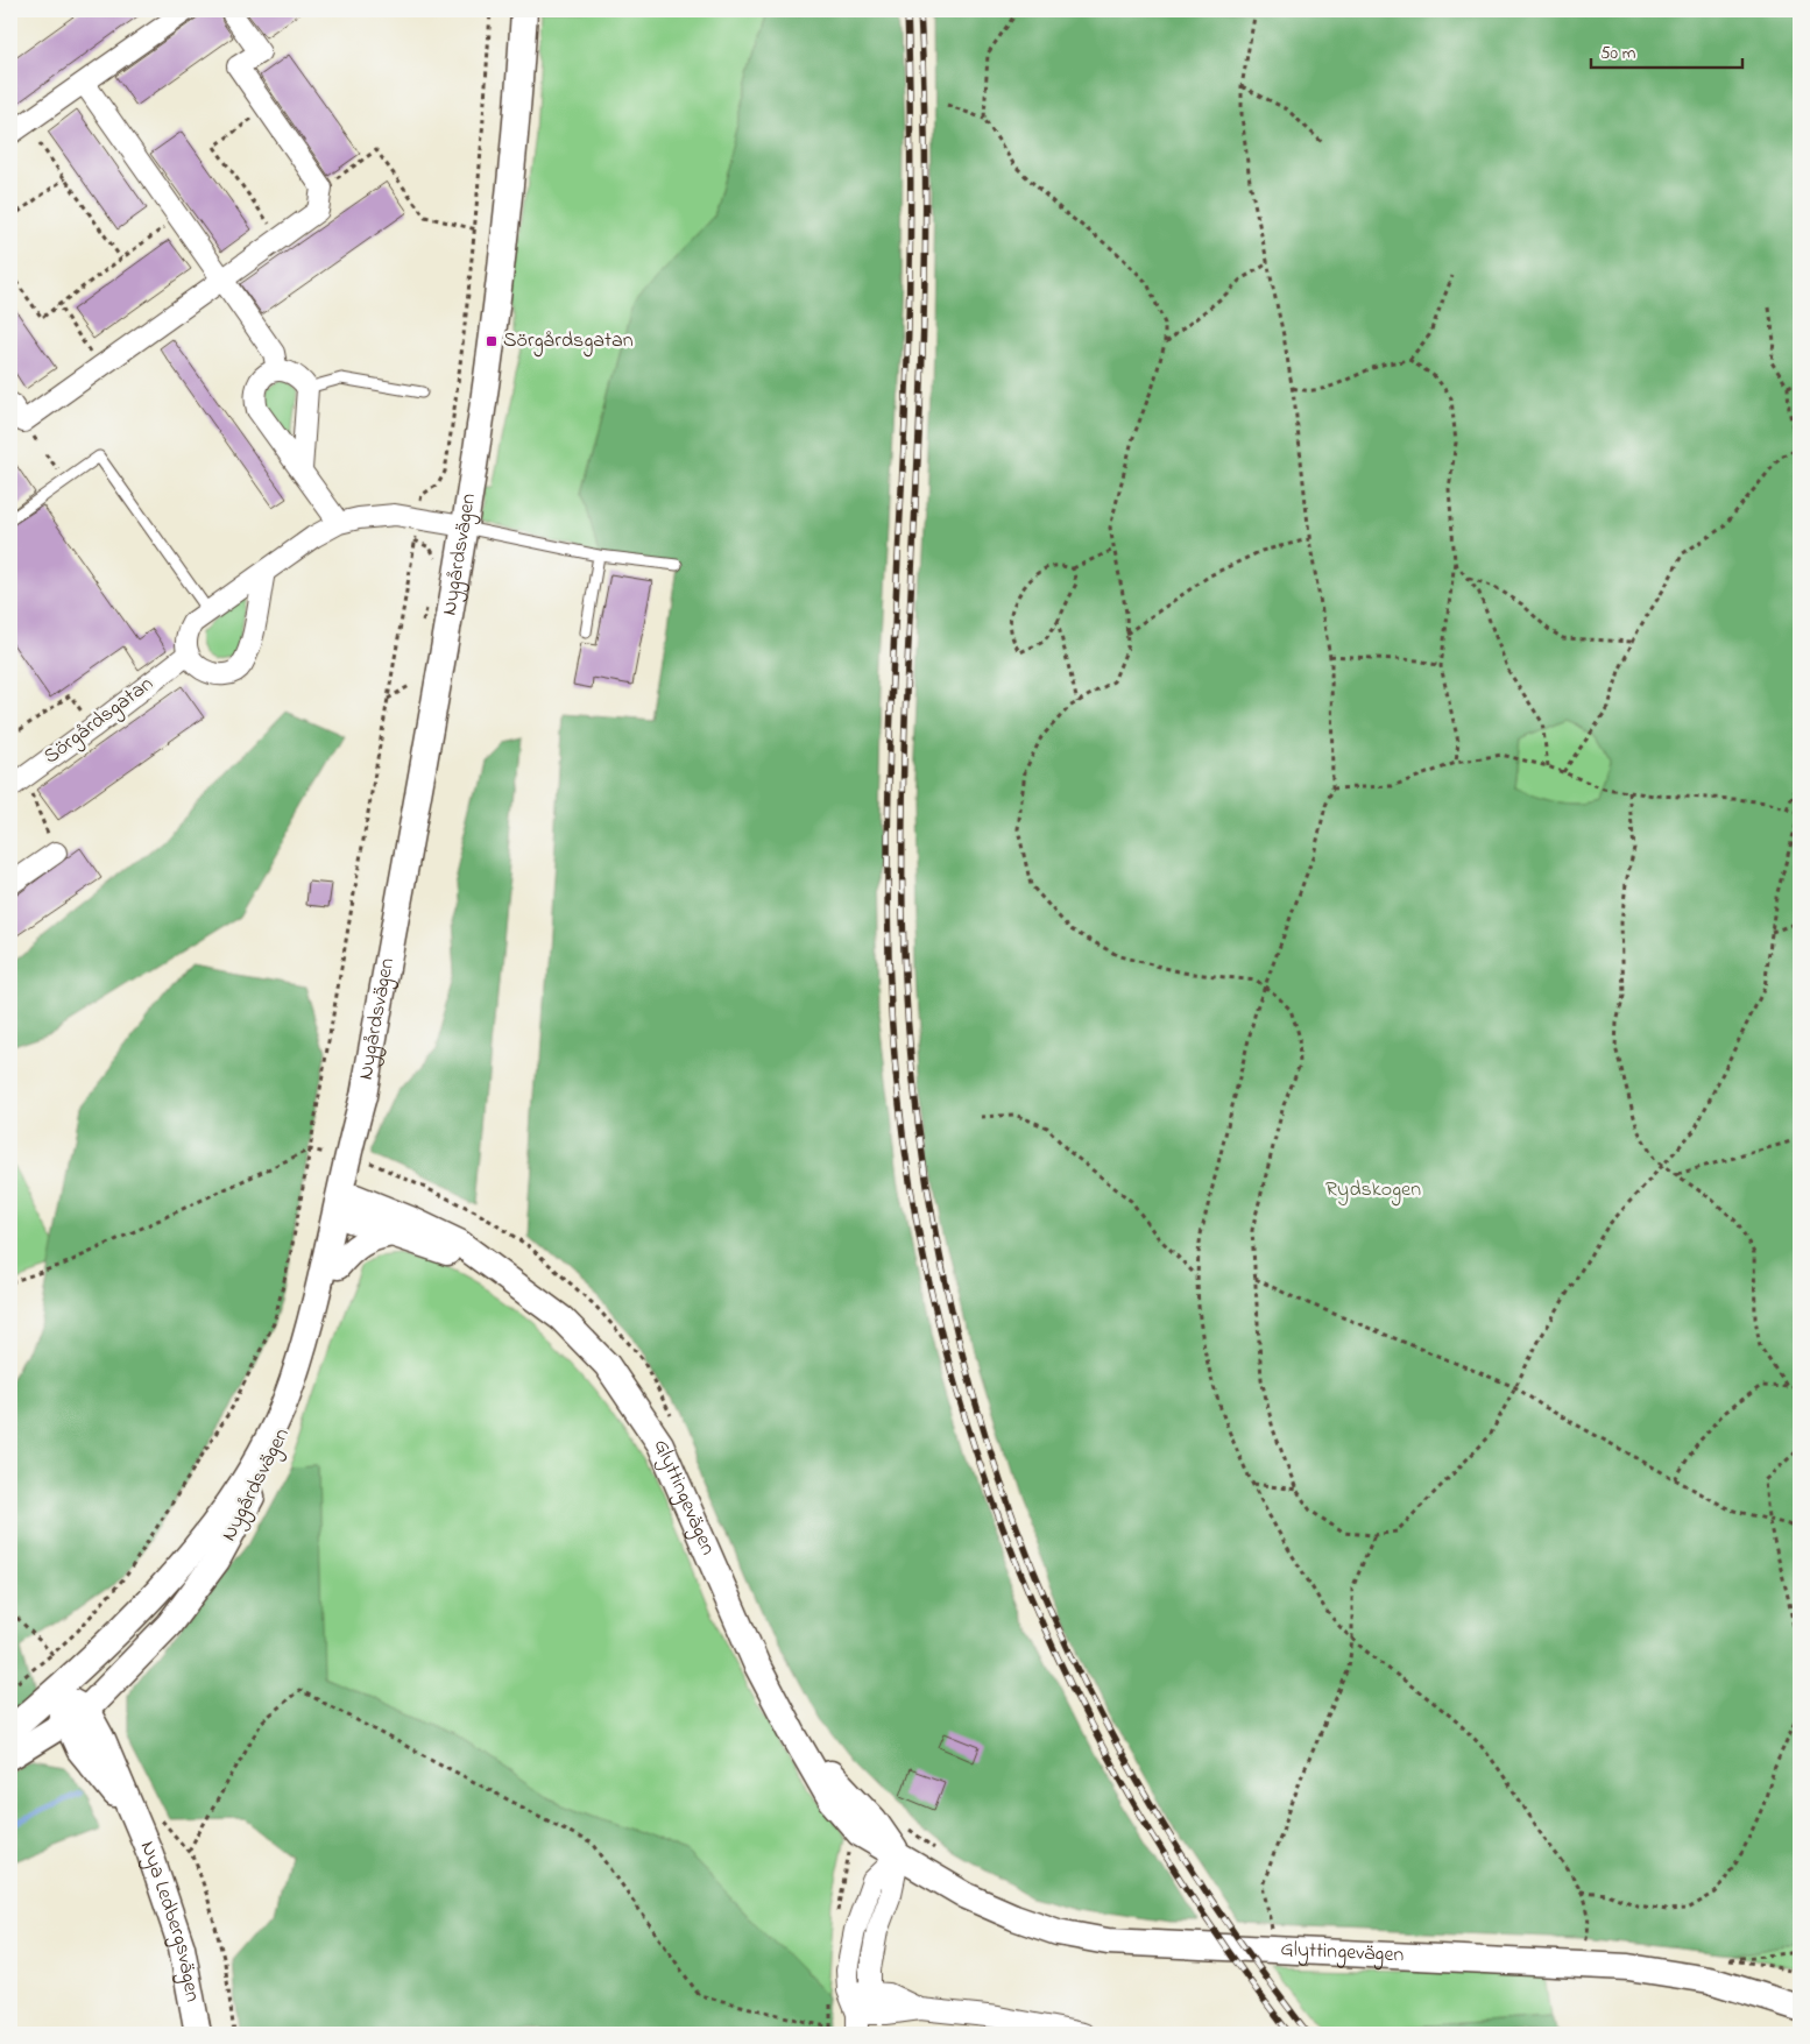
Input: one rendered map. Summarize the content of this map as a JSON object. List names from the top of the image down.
{
  "streets": {
    "street": [
      "Nygårdsvägen",
      "Sörgårdsgatan",
      "Glyttingevägen",
      "Nya Ledbergsvägen"
    ]
  },
  "crossings": [
    ["Nygårdsvägen", "Glyttingevägen"],
    ["Nygårdsvägen", "Nya Ledbergsvägen"]
  ],
  "parks": ["Rydskogen"],
  "places": {
    "transit": ["Sörgårdsgatan"]
  },
  "scale_bar": "50 m"
}
